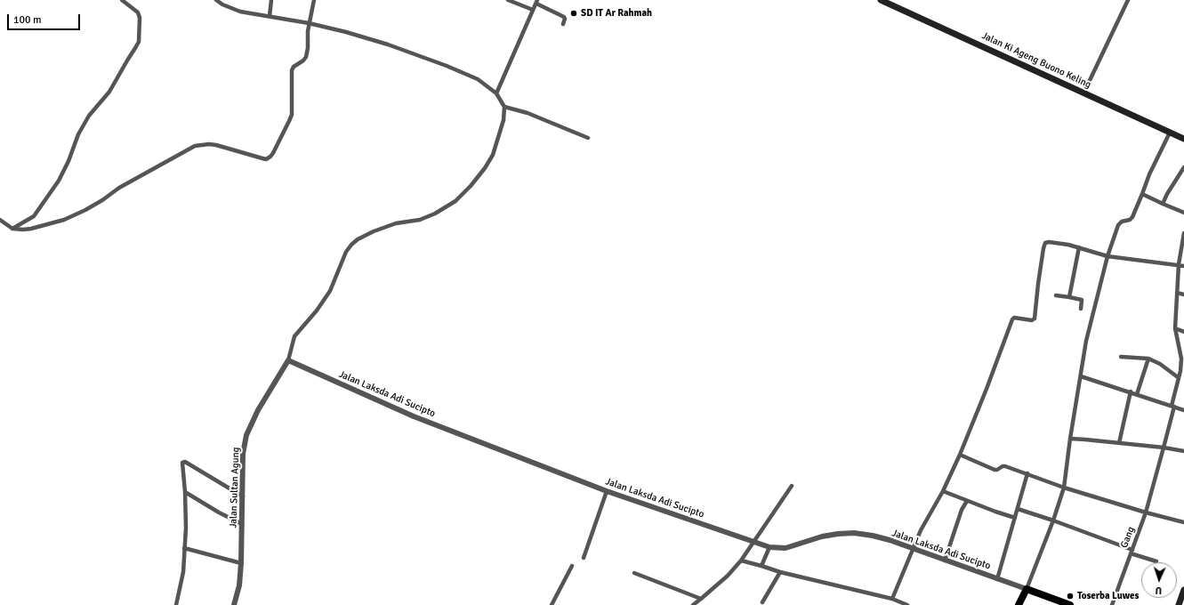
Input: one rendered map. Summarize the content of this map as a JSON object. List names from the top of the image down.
{
  "streets": {
    "main road": ["Jalan Ki Ageng Buono Keling"],
    "street": ["Jalan Laksda Adi Sucipto", "Jalan Sultan Agung", "Gang"]
  },
  "crossings": [
    ["Jalan Laksda Adi Sucipto", "Jalan Sultan Agung"]
  ],
  "places": ["SD IT Ar Rahmah", "Toserba Luwes"],
  "scale_bar": "100 m",
  "north": "bottom"
}
